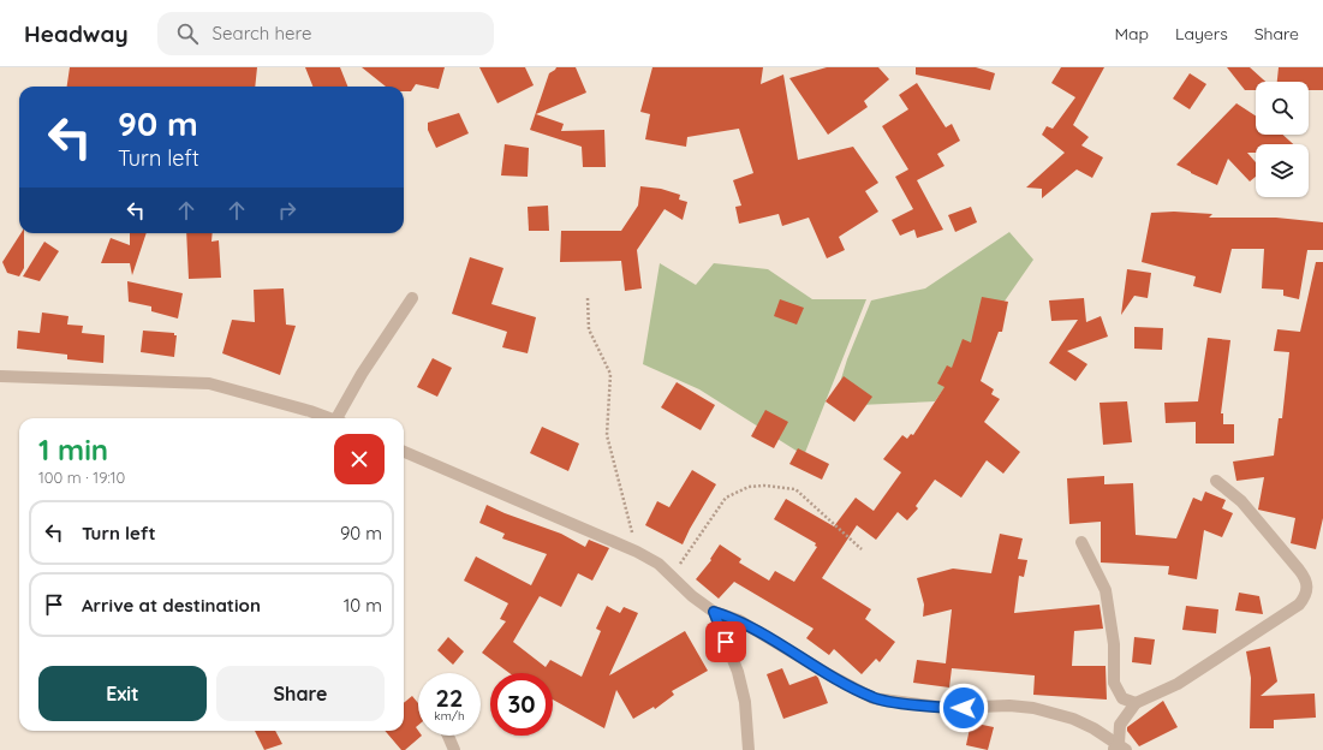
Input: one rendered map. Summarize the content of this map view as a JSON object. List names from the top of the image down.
{
  "page": {
    "header": "Headway",
    "search": "Search here",
    "nav": ["Map", "Layers", "Share"],
    "turn": ["90 m", "Turn left"],
    "heading": ["1 min", "100 m · 19:10"],
    "list": [
      {
        "name": "Turn left",
        "value": "90 m"
      },
      {
        "name": "Arrive at destination",
        "value": "10 m"
      }
    ],
    "buttons": ["Exit", "Share"],
    "speed": "22 km/h",
    "limit": "30"
  }
}
